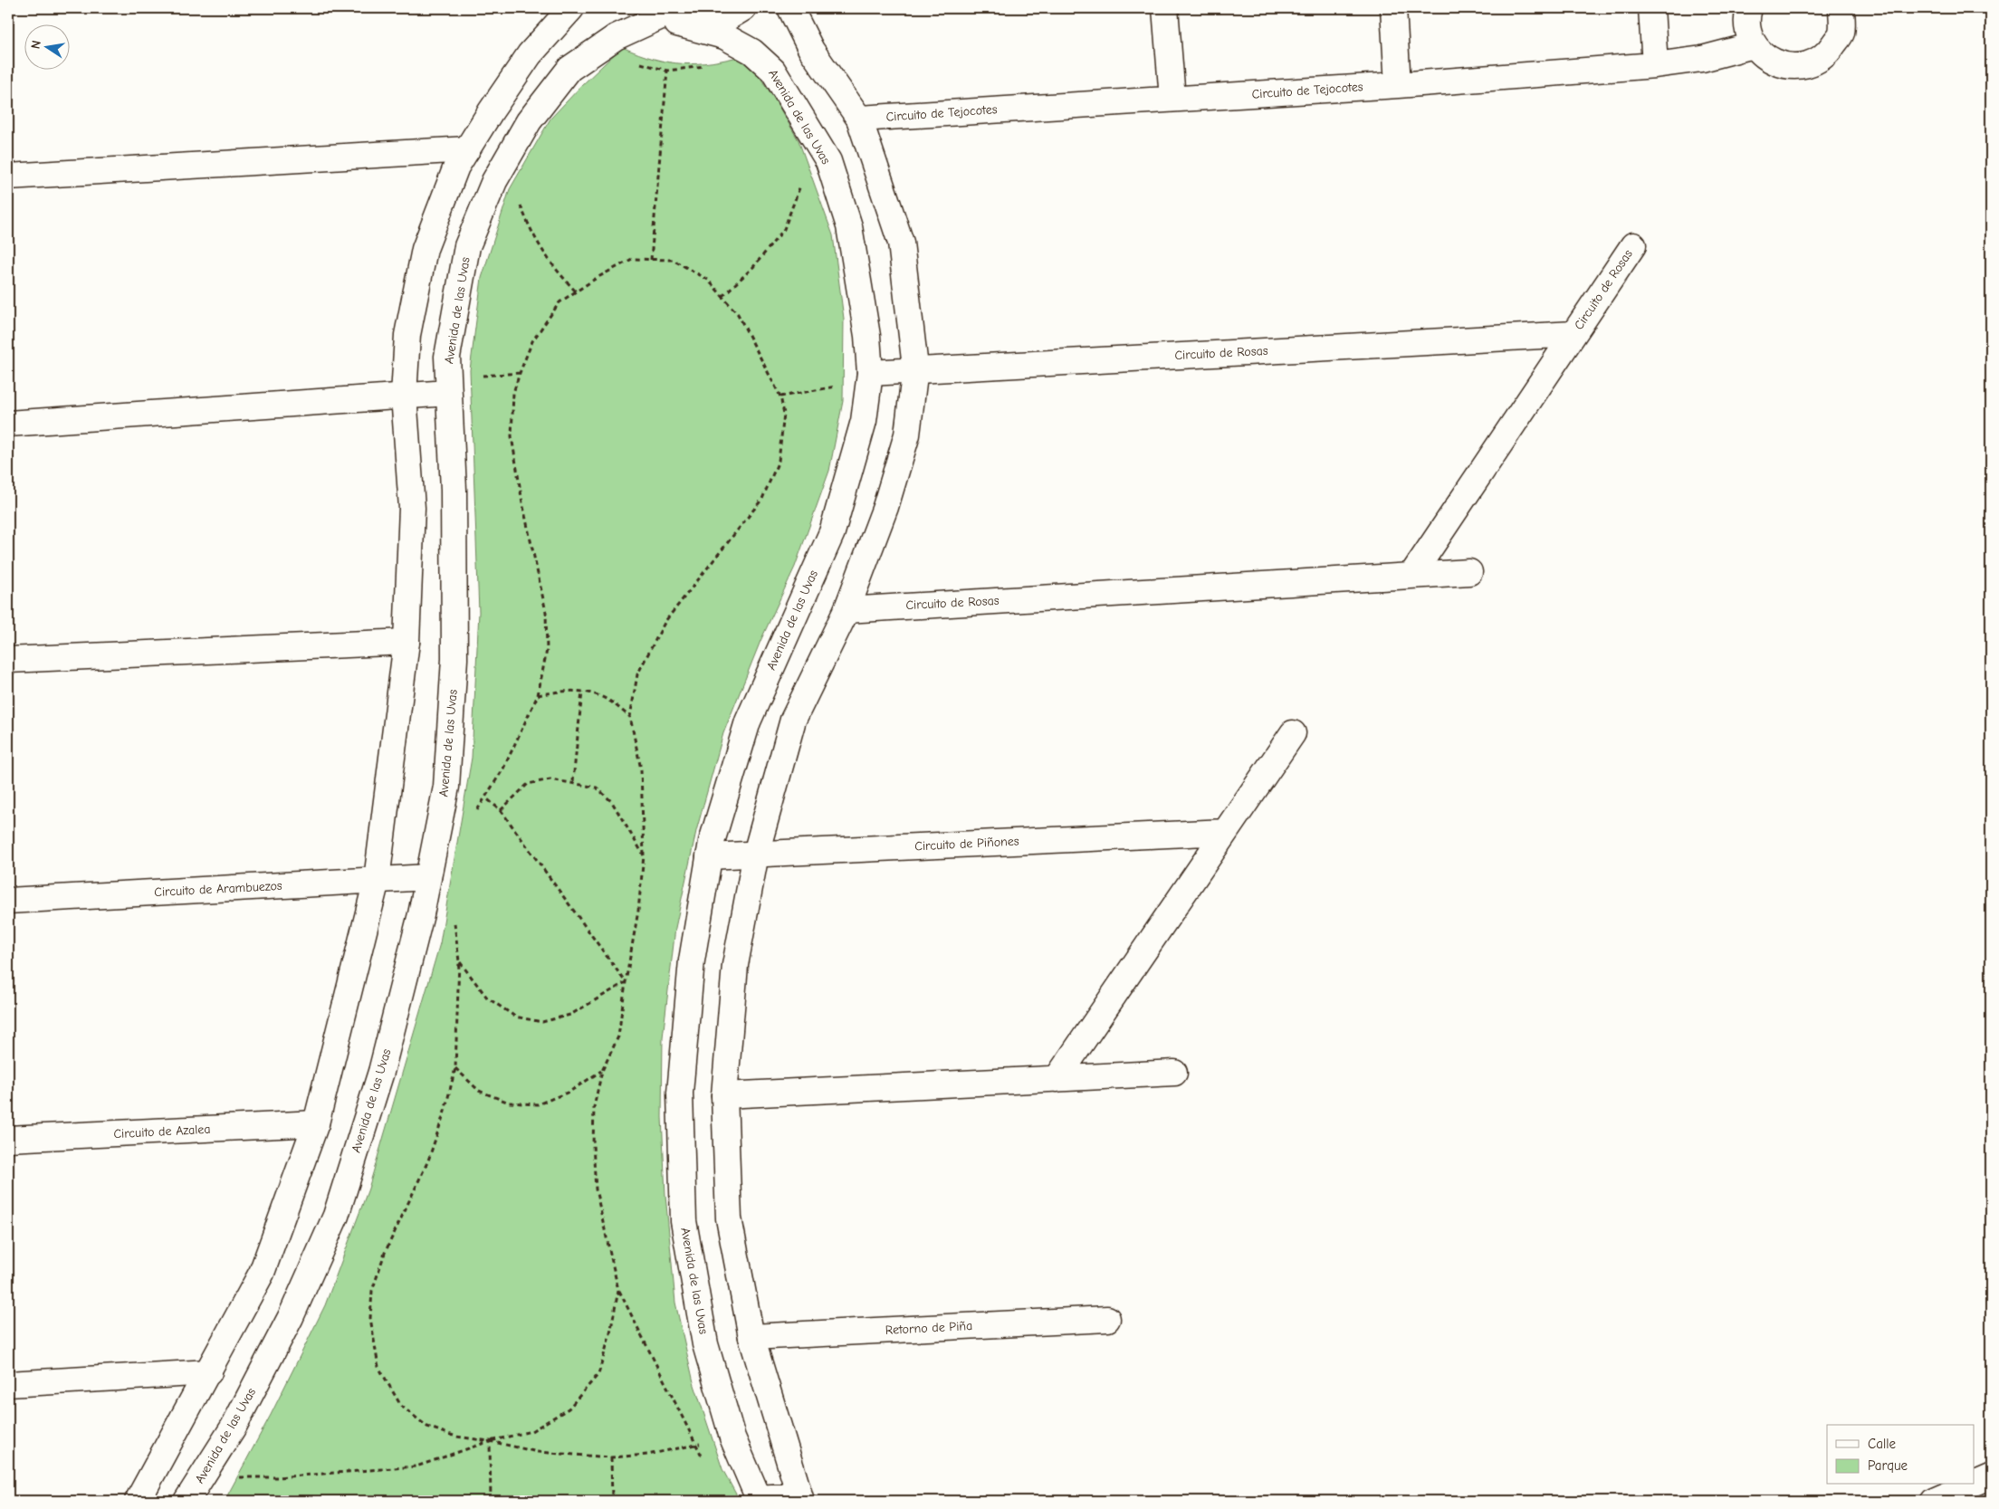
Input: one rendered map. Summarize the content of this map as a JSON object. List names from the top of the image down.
{
  "streets": {
    "street": [
      "Circuito de Tejocotes",
      "Avenida de las Uvas",
      "Circuito de Rosas",
      "Circuito de Piñones",
      "Circuito de Arambuezos",
      "Circuito de Azalea",
      "Retorno de Piña"
    ]
  },
  "crossings": [
    ["Avenida de las Uvas", "Circuito de Rosas"],
    ["Avenida de las Uvas", "Circuito de Piñones"],
    ["Avenida de las Uvas", "Circuito de Arambuezos"]
  ],
  "legend": ["Calle", "Parque"],
  "north": "left"
}
